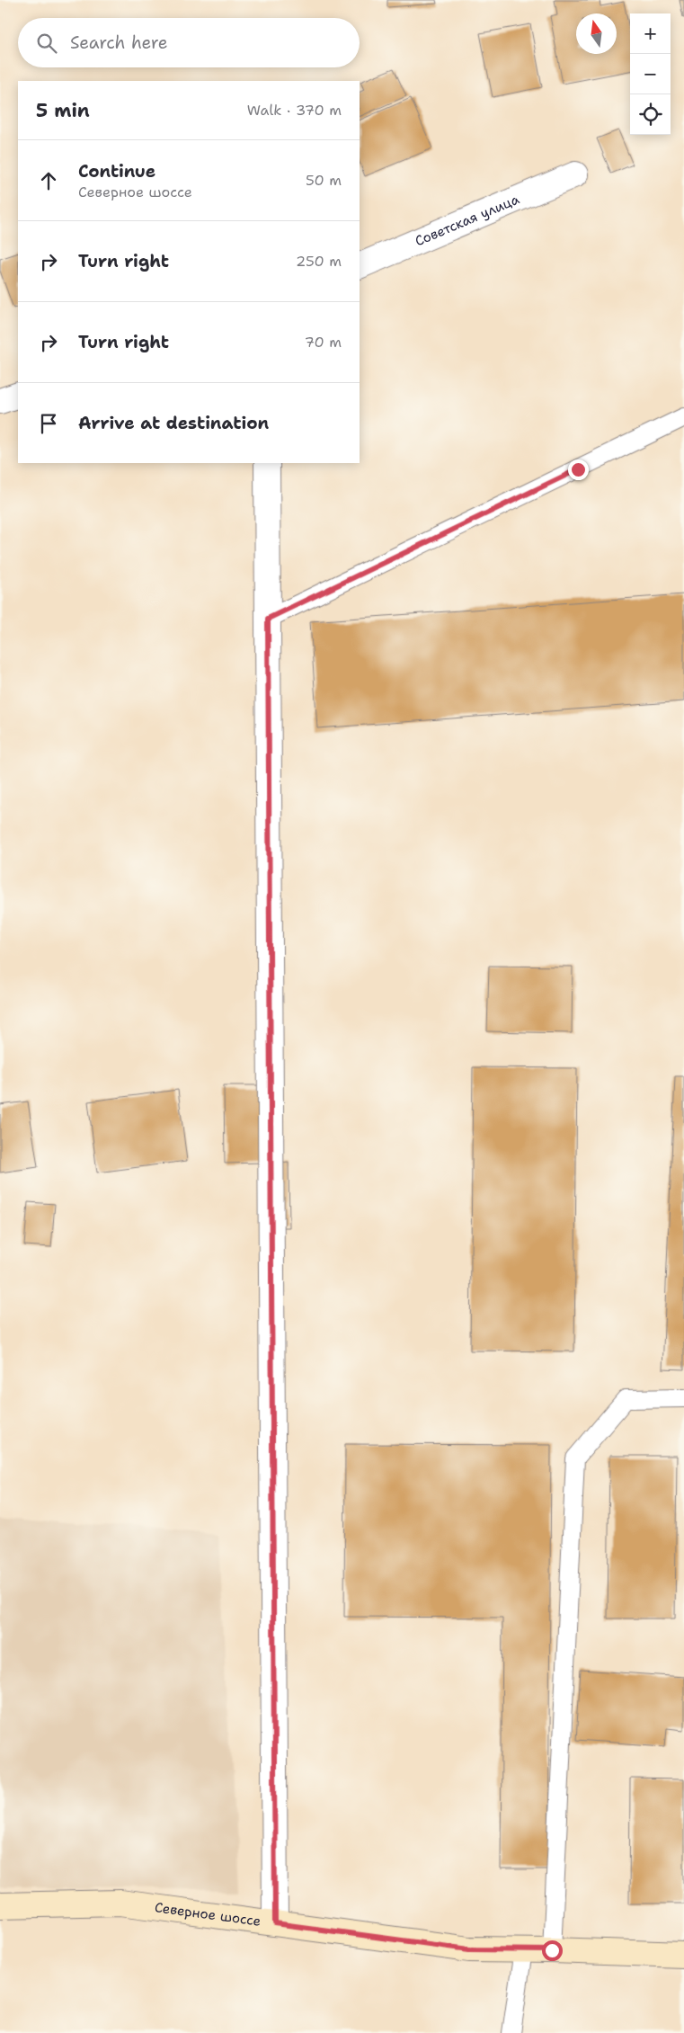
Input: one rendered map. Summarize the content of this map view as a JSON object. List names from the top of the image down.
{
  "streets": {
    "main road": ["Северное шоссе"],
    "street": ["Советская улица"]
  },
  "north": "top",
  "page": {
    "map_buttons": ["+", "−"],
    "search": "Search here",
    "heading": ["5 min", "Walk · 370 m"],
    "list": [
      ["Continue", "Северное шоссе", "50 m"],
      ["Turn right", "250 m"],
      ["Turn right", "70 m"],
      "Arrive at destination"
    ]
  }
}
